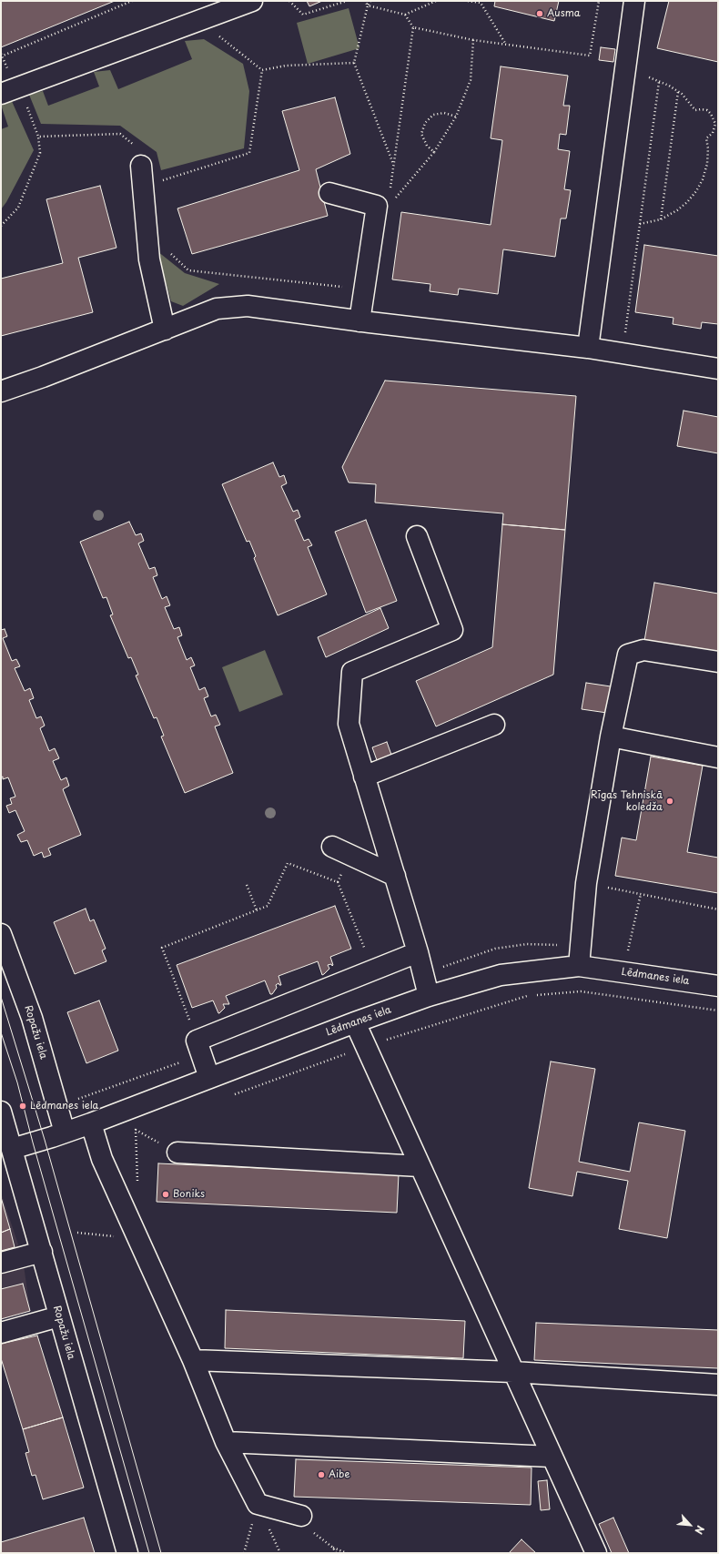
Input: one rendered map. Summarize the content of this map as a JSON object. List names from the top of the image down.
{
  "streets": {
    "street": ["Lēdmanes iela", "Ropažu iela"]
  },
  "crossings": [
    ["Lēdmanes iela", "Ropažu iela"]
  ],
  "places": [
    "Ausma",
    "Rīgas Tehniskā koledža",
    "Lēdmanes iela",
    "Boniks",
    "Aibe"
  ],
  "north": "bottom right"
}
